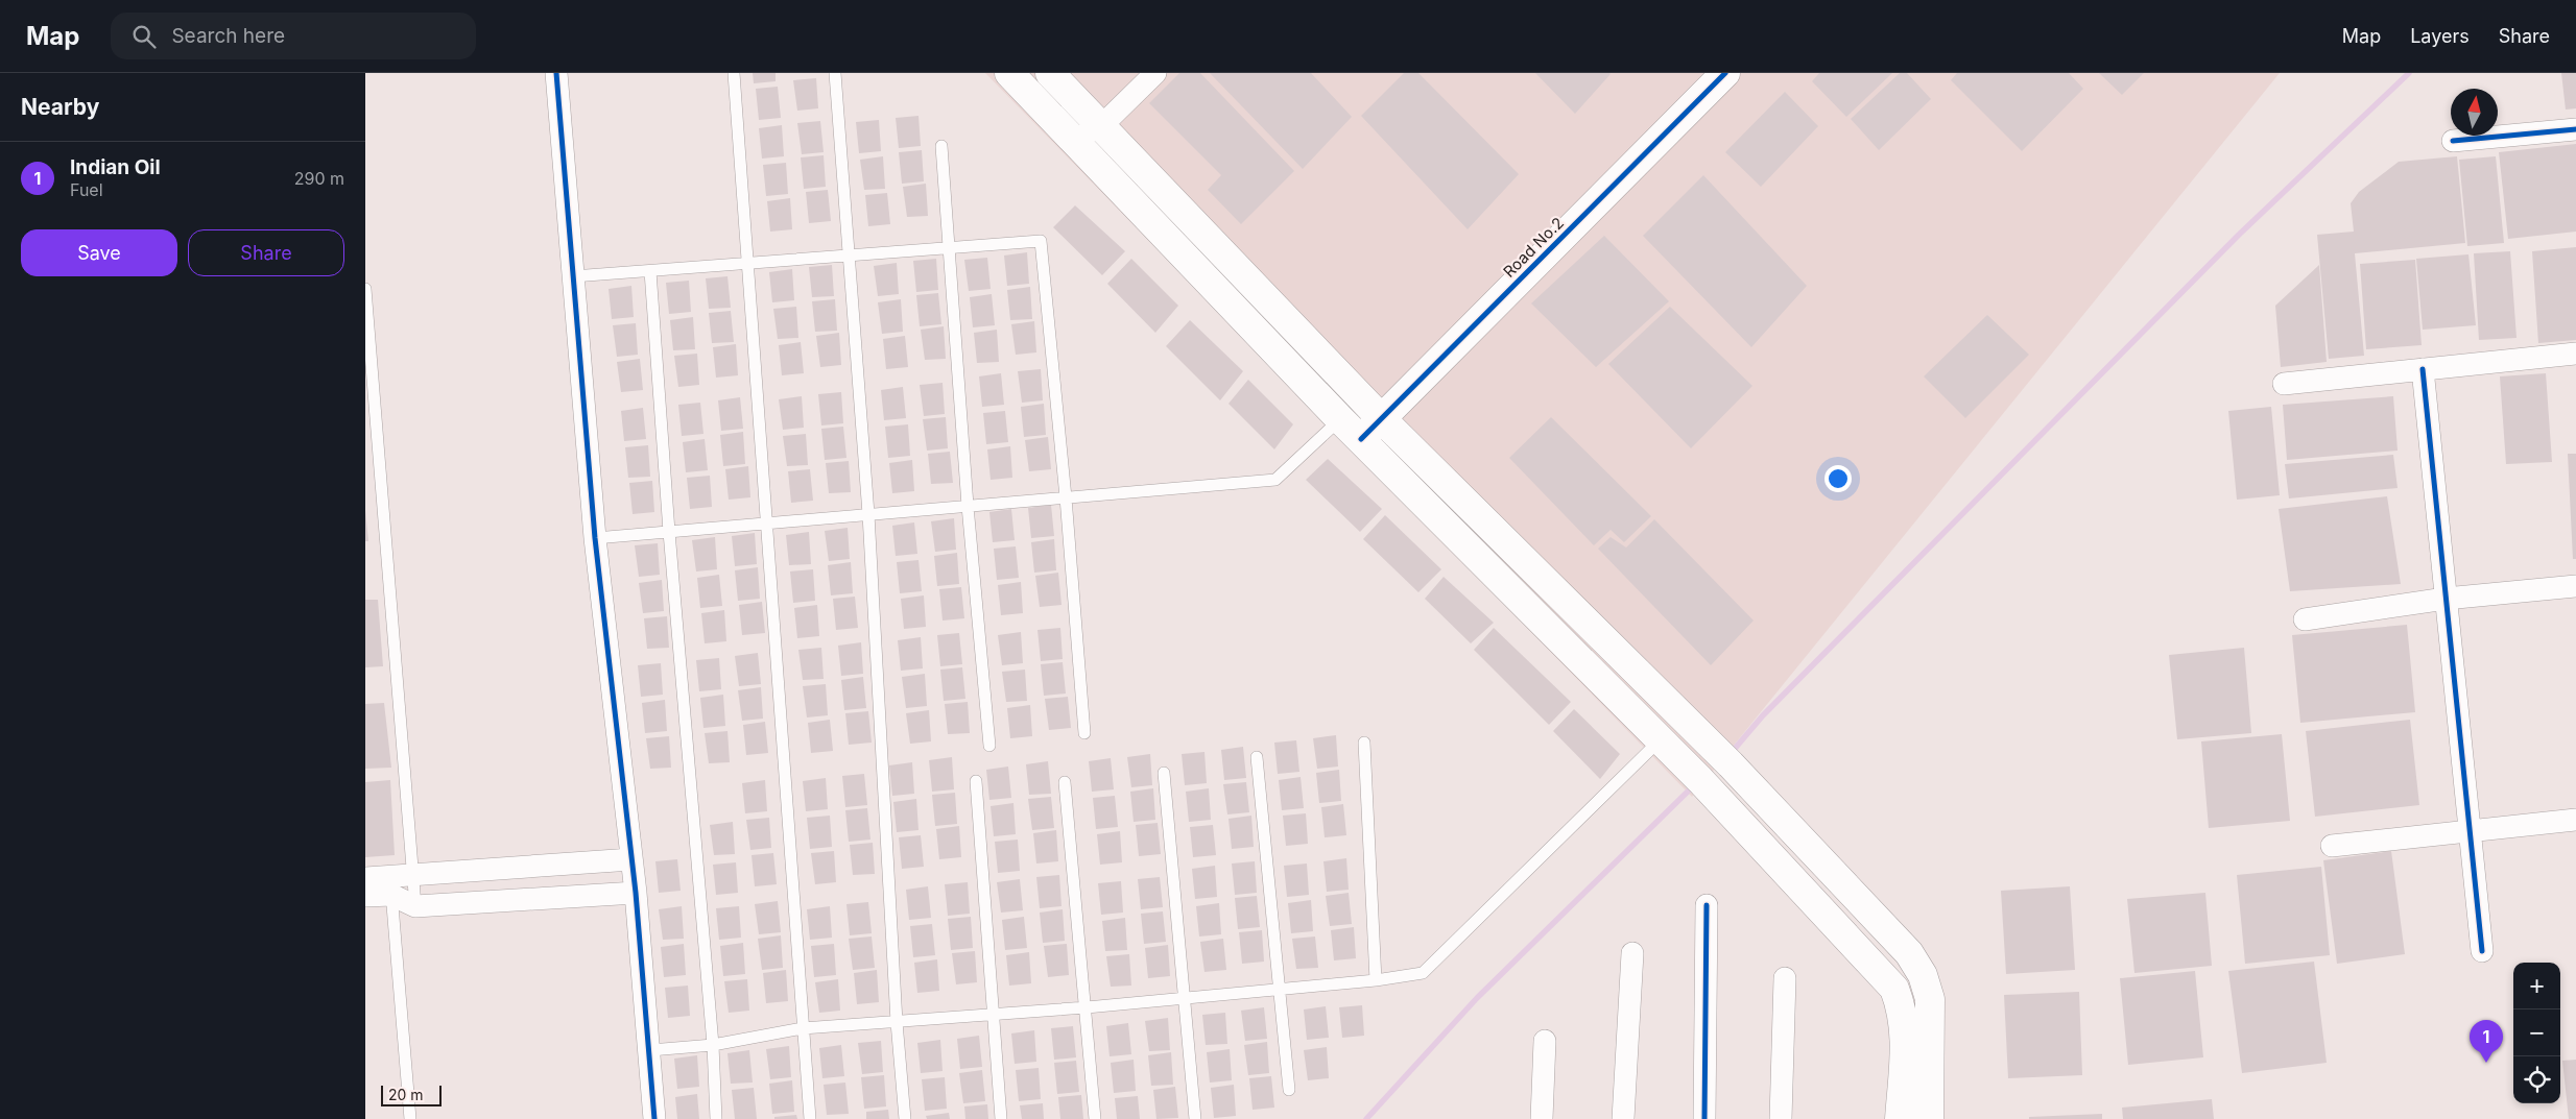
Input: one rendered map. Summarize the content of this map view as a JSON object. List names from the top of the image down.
{
  "streets": {
    "main road": ["Road No.2"]
  },
  "scale_bar": "20 m",
  "north": "top",
  "page": {
    "header": "Map",
    "search": "Search here",
    "nav": ["Map", "Layers", "Share"],
    "heading": "Nearby",
    "list": [
      {
        "mark": "1",
        "name": "Indian Oil",
        "note": "Fuel",
        "value": "290 m"
      }
    ],
    "buttons": ["Save", "Share"],
    "map_buttons": ["+", "−"],
    "pins": "1",
    "scale": "20 m"
  }
}
